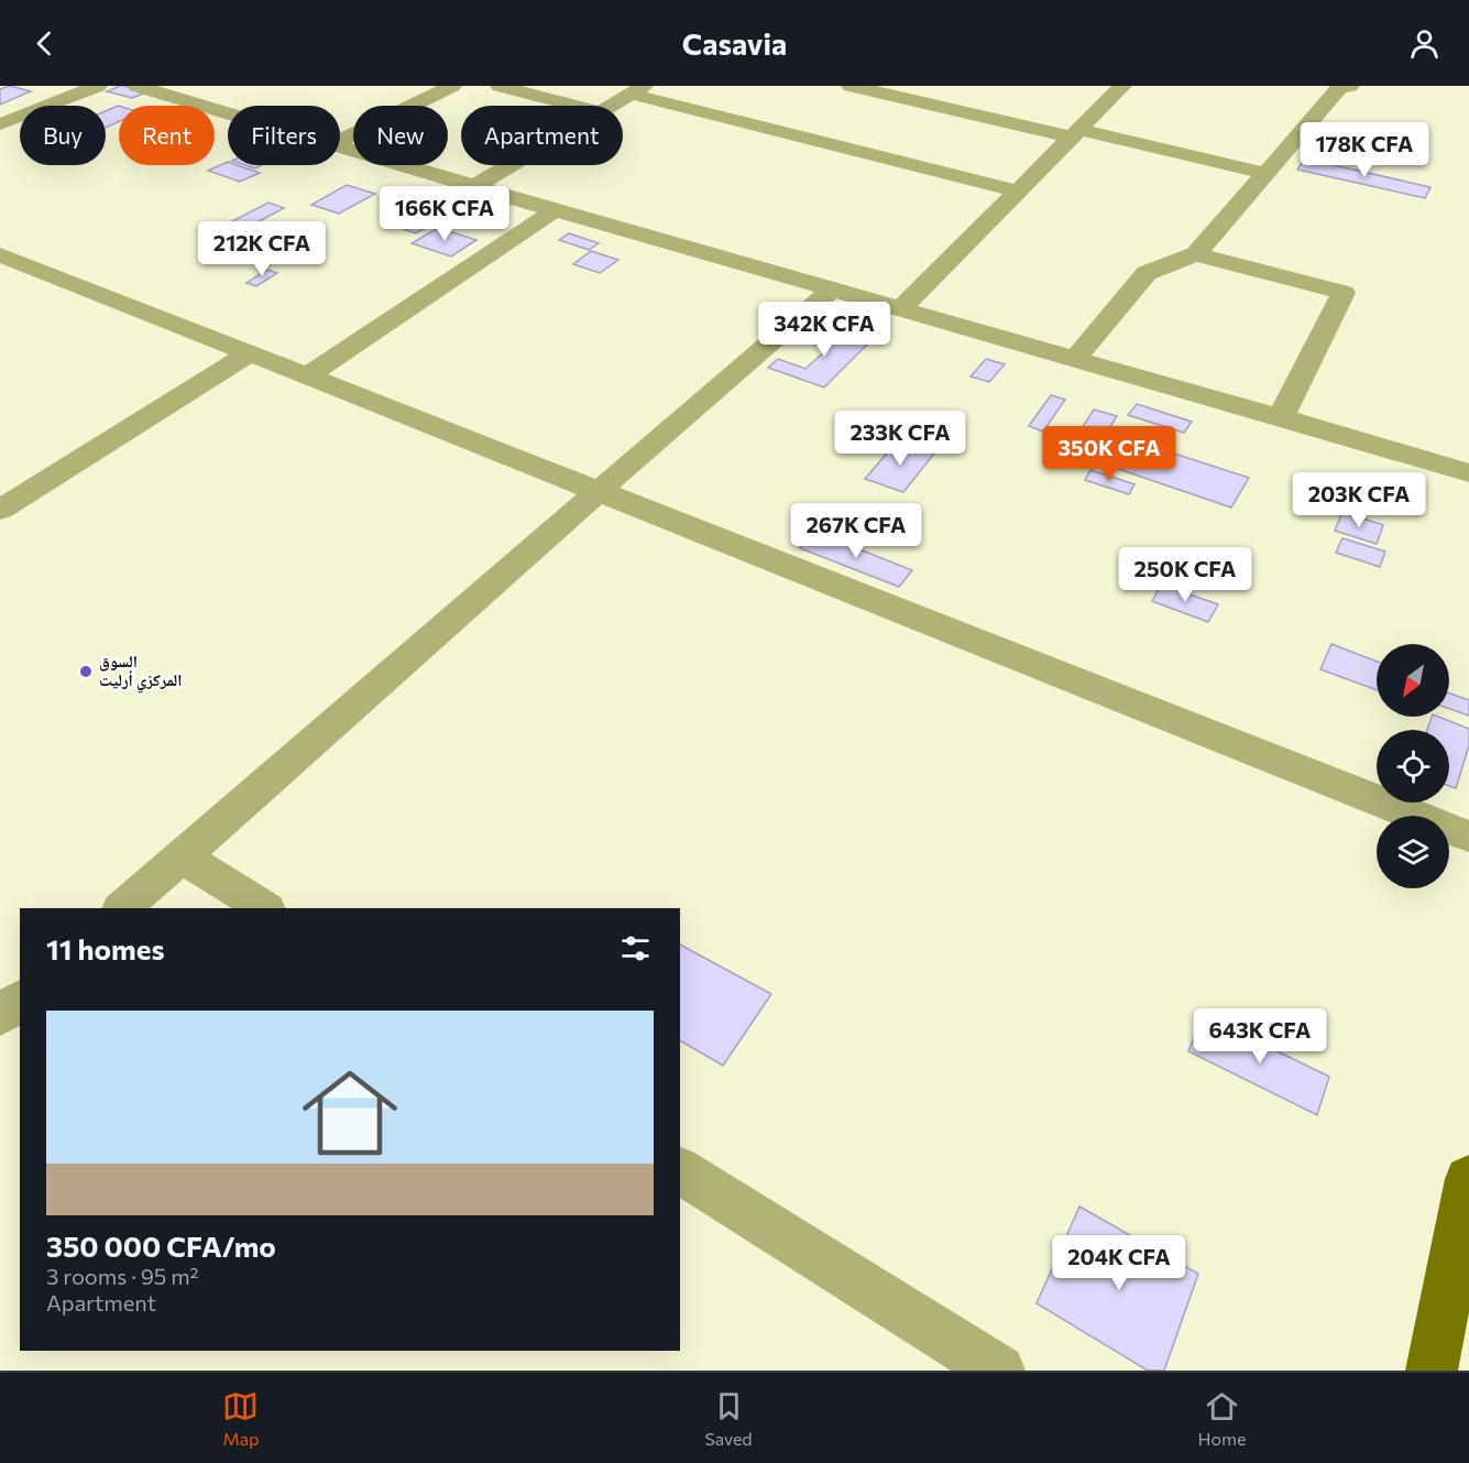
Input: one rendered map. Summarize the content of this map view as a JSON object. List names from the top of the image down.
{
  "places": ["السوق المركزي أرليت"],
  "north": "bottom left",
  "page": {
    "header": "Casavia",
    "chip": [
      "Buy",
      "Rent",
      "Filters",
      "New",
      "Apartment"
    ],
    "price": [
      "178K CFA",
      "166K CFA",
      "212K CFA",
      "342K CFA",
      "233K CFA",
      "350K CFA",
      "203K CFA",
      "267K CFA",
      "250K CFA",
      "643K CFA",
      "204K CFA"
    ],
    "heading": "11 homes",
    "list": [
      {
        "name": "350 000 CFA/mo",
        "note": "3 rooms · 95 m² · Apartment"
      }
    ],
    "tabs": ["Map", "Saved", "Home"]
  }
}
